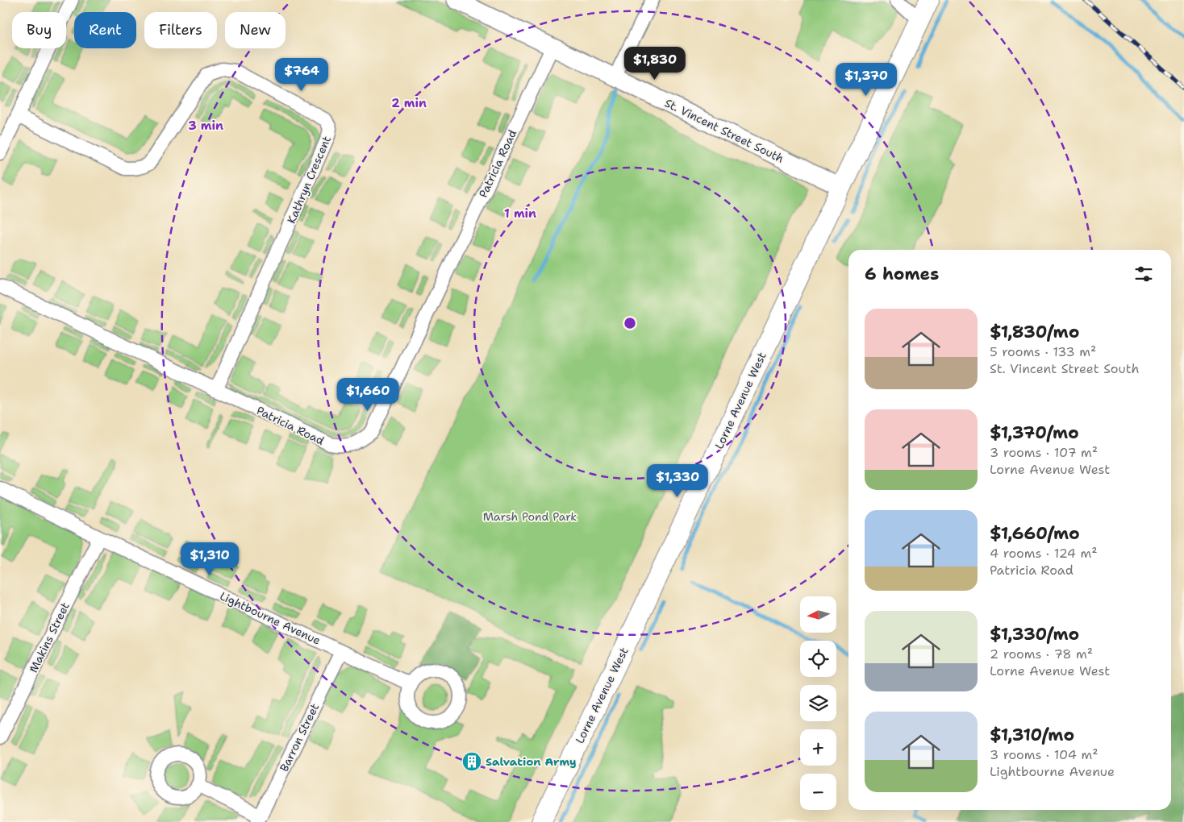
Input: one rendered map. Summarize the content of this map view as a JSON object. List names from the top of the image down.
{
  "streets": {
    "main road": ["Lorne Avenue West"],
    "street": [
      "St. Vincent Street South",
      "Patricia Road",
      "Kathryn Crescent",
      "Lightbourne Avenue",
      "Makins Street",
      "Barron Street"
    ]
  },
  "crossings": [
    ["St. Vincent Street South", "Patricia Road"],
    ["St. Vincent Street South", "Lorne Avenue West"],
    ["Patricia Road", "Kathryn Crescent"],
    ["Lightbourne Avenue", "Makins Street"],
    ["Lightbourne Avenue", "Barron Street"]
  ],
  "parks": ["Marsh Pond Park"],
  "places": {
    "building": ["Salvation Army"]
  },
  "north": "left",
  "page": {
    "chip": [
      "Buy",
      "Rent",
      "Filters",
      "New"
    ],
    "price": [
      "$1,830",
      "$764",
      "$1,370",
      "$1,660",
      "$1,330",
      "$1,310"
    ],
    "heading": "6 homes",
    "list": [
      {
        "name": "$1,830/mo",
        "note": "5 rooms · 133 m² · St. Vincent Street South"
      },
      {
        "name": "$1,370/mo",
        "note": "3 rooms · 107 m² · Lorne Avenue West"
      },
      {
        "name": "$1,660/mo",
        "note": "4 rooms · 124 m² · Patricia Road"
      },
      {
        "name": "$1,330/mo",
        "note": "2 rooms · 78 m² · Lorne Avenue West"
      },
      {
        "name": "$1,310/mo",
        "note": "3 rooms · 104 m² · Lightbourne Avenue"
      }
    ],
    "map_buttons": ["+", "−"]
  },
  "rings": ["2 min", "3 min", "1 min"]
}
